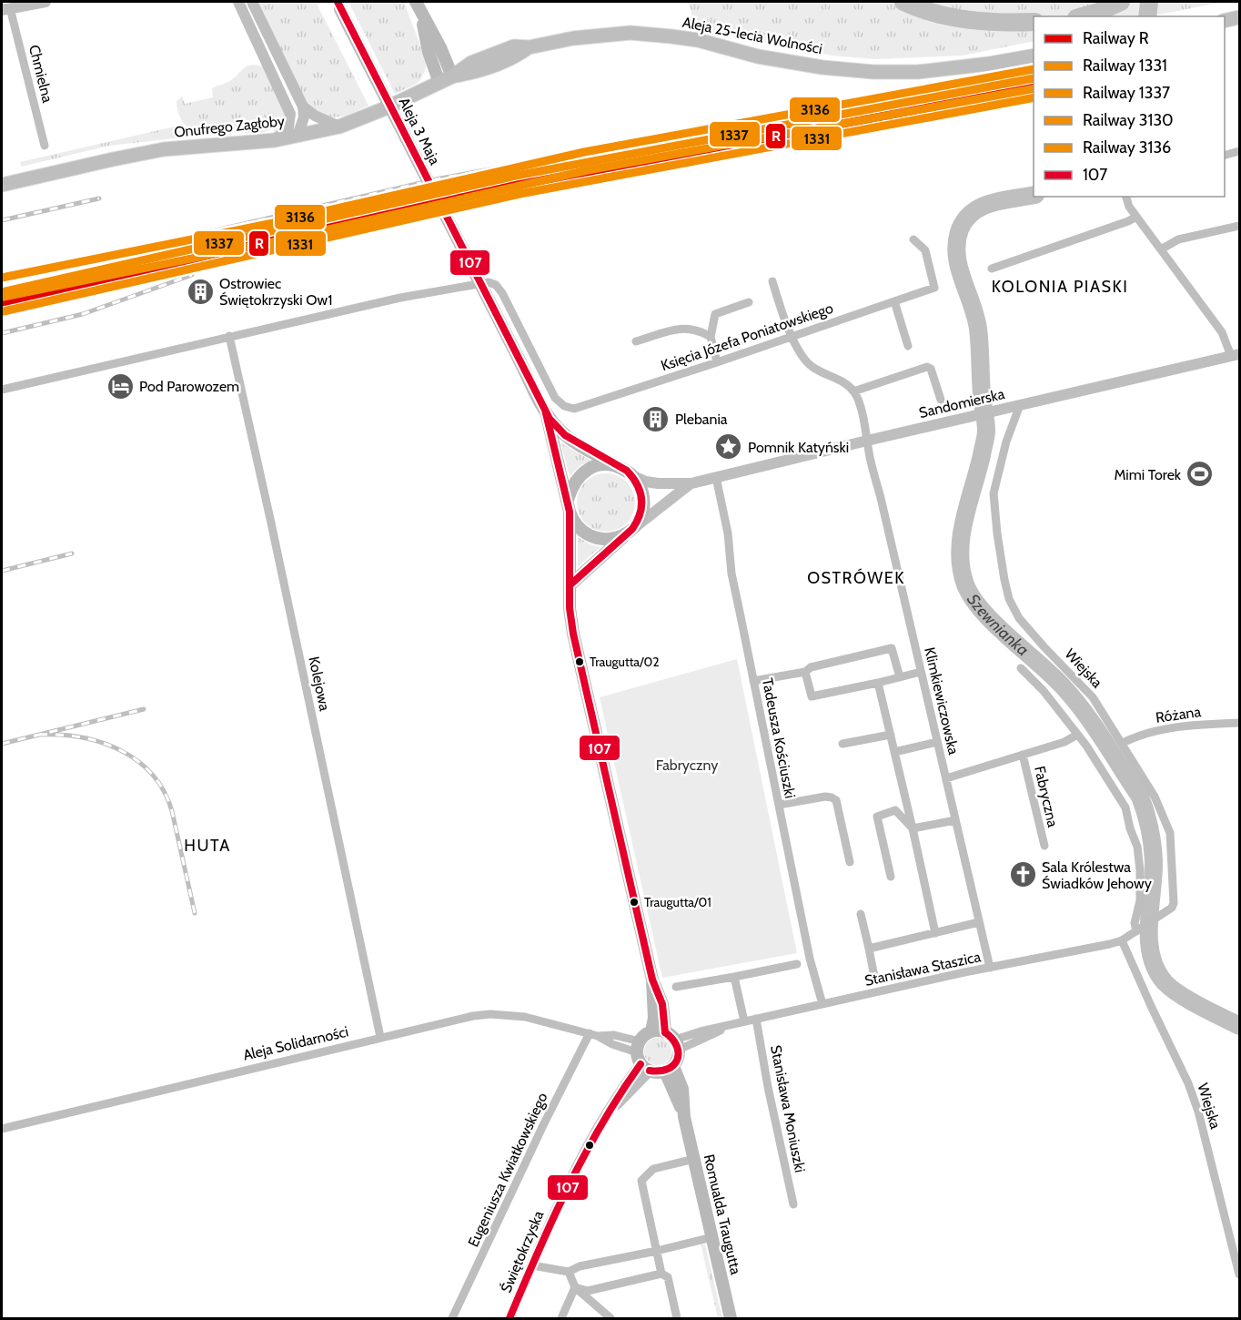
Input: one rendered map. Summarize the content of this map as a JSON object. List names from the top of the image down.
{
  "streets": {
    "main road": [
      "Aleja 25-lecia Wolności",
      "Onufrego Zagłoby",
      "Aleja 3 Maja",
      "Romualda Traugutta"
    ],
    "street": [
      "Chmielna",
      "Księcia Józefa Poniatowskiego",
      "Sandomierska",
      "Wiejska",
      "Kolejowa",
      "Klimkiewiczowska",
      "Różana",
      "Tadeusza Kościuszki",
      "Fabryczna",
      "Stanisława Staszica",
      "Aleja Solidarności",
      "Stanisława Moniuszki",
      "Eugeniusza Kwiatkowskiego",
      "Świętokrzyska"
    ]
  },
  "crossings": [
    ["Aleja 25-lecia Wolności", "Onufrego Zagłoby"],
    ["Aleja 3 Maja", "Sandomierska"],
    ["Księcia Józefa Poniatowskiego", "Kolejowa"],
    ["Sandomierska", "Wiejska"],
    ["Sandomierska", "Klimkiewiczowska"],
    ["Sandomierska", "Tadeusza Kościuszki"],
    ["Wiejska", "Różana"],
    ["Wiejska", "Stanisława Staszica"],
    ["Kolejowa", "Aleja Solidarności"],
    ["Klimkiewiczowska", "Fabryczna"],
    ["Klimkiewiczowska", "Stanisława Staszica"],
    ["Tadeusza Kościuszki", "Stanisława Staszica"],
    ["Stanisława Staszica", "Aleja Solidarności"],
    ["Stanisława Staszica", "Stanisława Moniuszki"],
    ["Stanisława Staszica", "Romualda Traugutta"],
    ["Stanisława Staszica", "Świętokrzyska"],
    ["Aleja Solidarności", "Eugeniusza Kwiatkowskiego"],
    ["Aleja Solidarności", "Romualda Traugutta"],
    ["Aleja Solidarności", "Świętokrzyska"],
    ["Romualda Traugutta", "Świętokrzyska"]
  ],
  "districts": ["KOLONIA PIASKI", "OSTRÓWEK", "HUTA"],
  "water": ["Szewnianka"],
  "parks": ["Fabryczny"],
  "places": {
    "building": ["Ostrowiec Świętokrzyski Ow1", "Plebania"],
    "hotel": ["Pod Parowozem"],
    "place": ["Pomnik Katyński"],
    "sports": ["Mimi Torek"],
    "other": ["Traugutta/02", "Traugutta/01"],
    "church": ["Sala Królestwa Świadków Jehowy"]
  },
  "lines": [
    "transit line 107",
    "rail line 3136",
    "rail line 1337",
    "rail line R",
    "rail line 3130",
    "rail line 1331"
  ],
  "legend": [
    "Railway R",
    "Railway 1331",
    "Railway 1337",
    "Railway 3130",
    "Railway 3136",
    "107"
  ]
}
